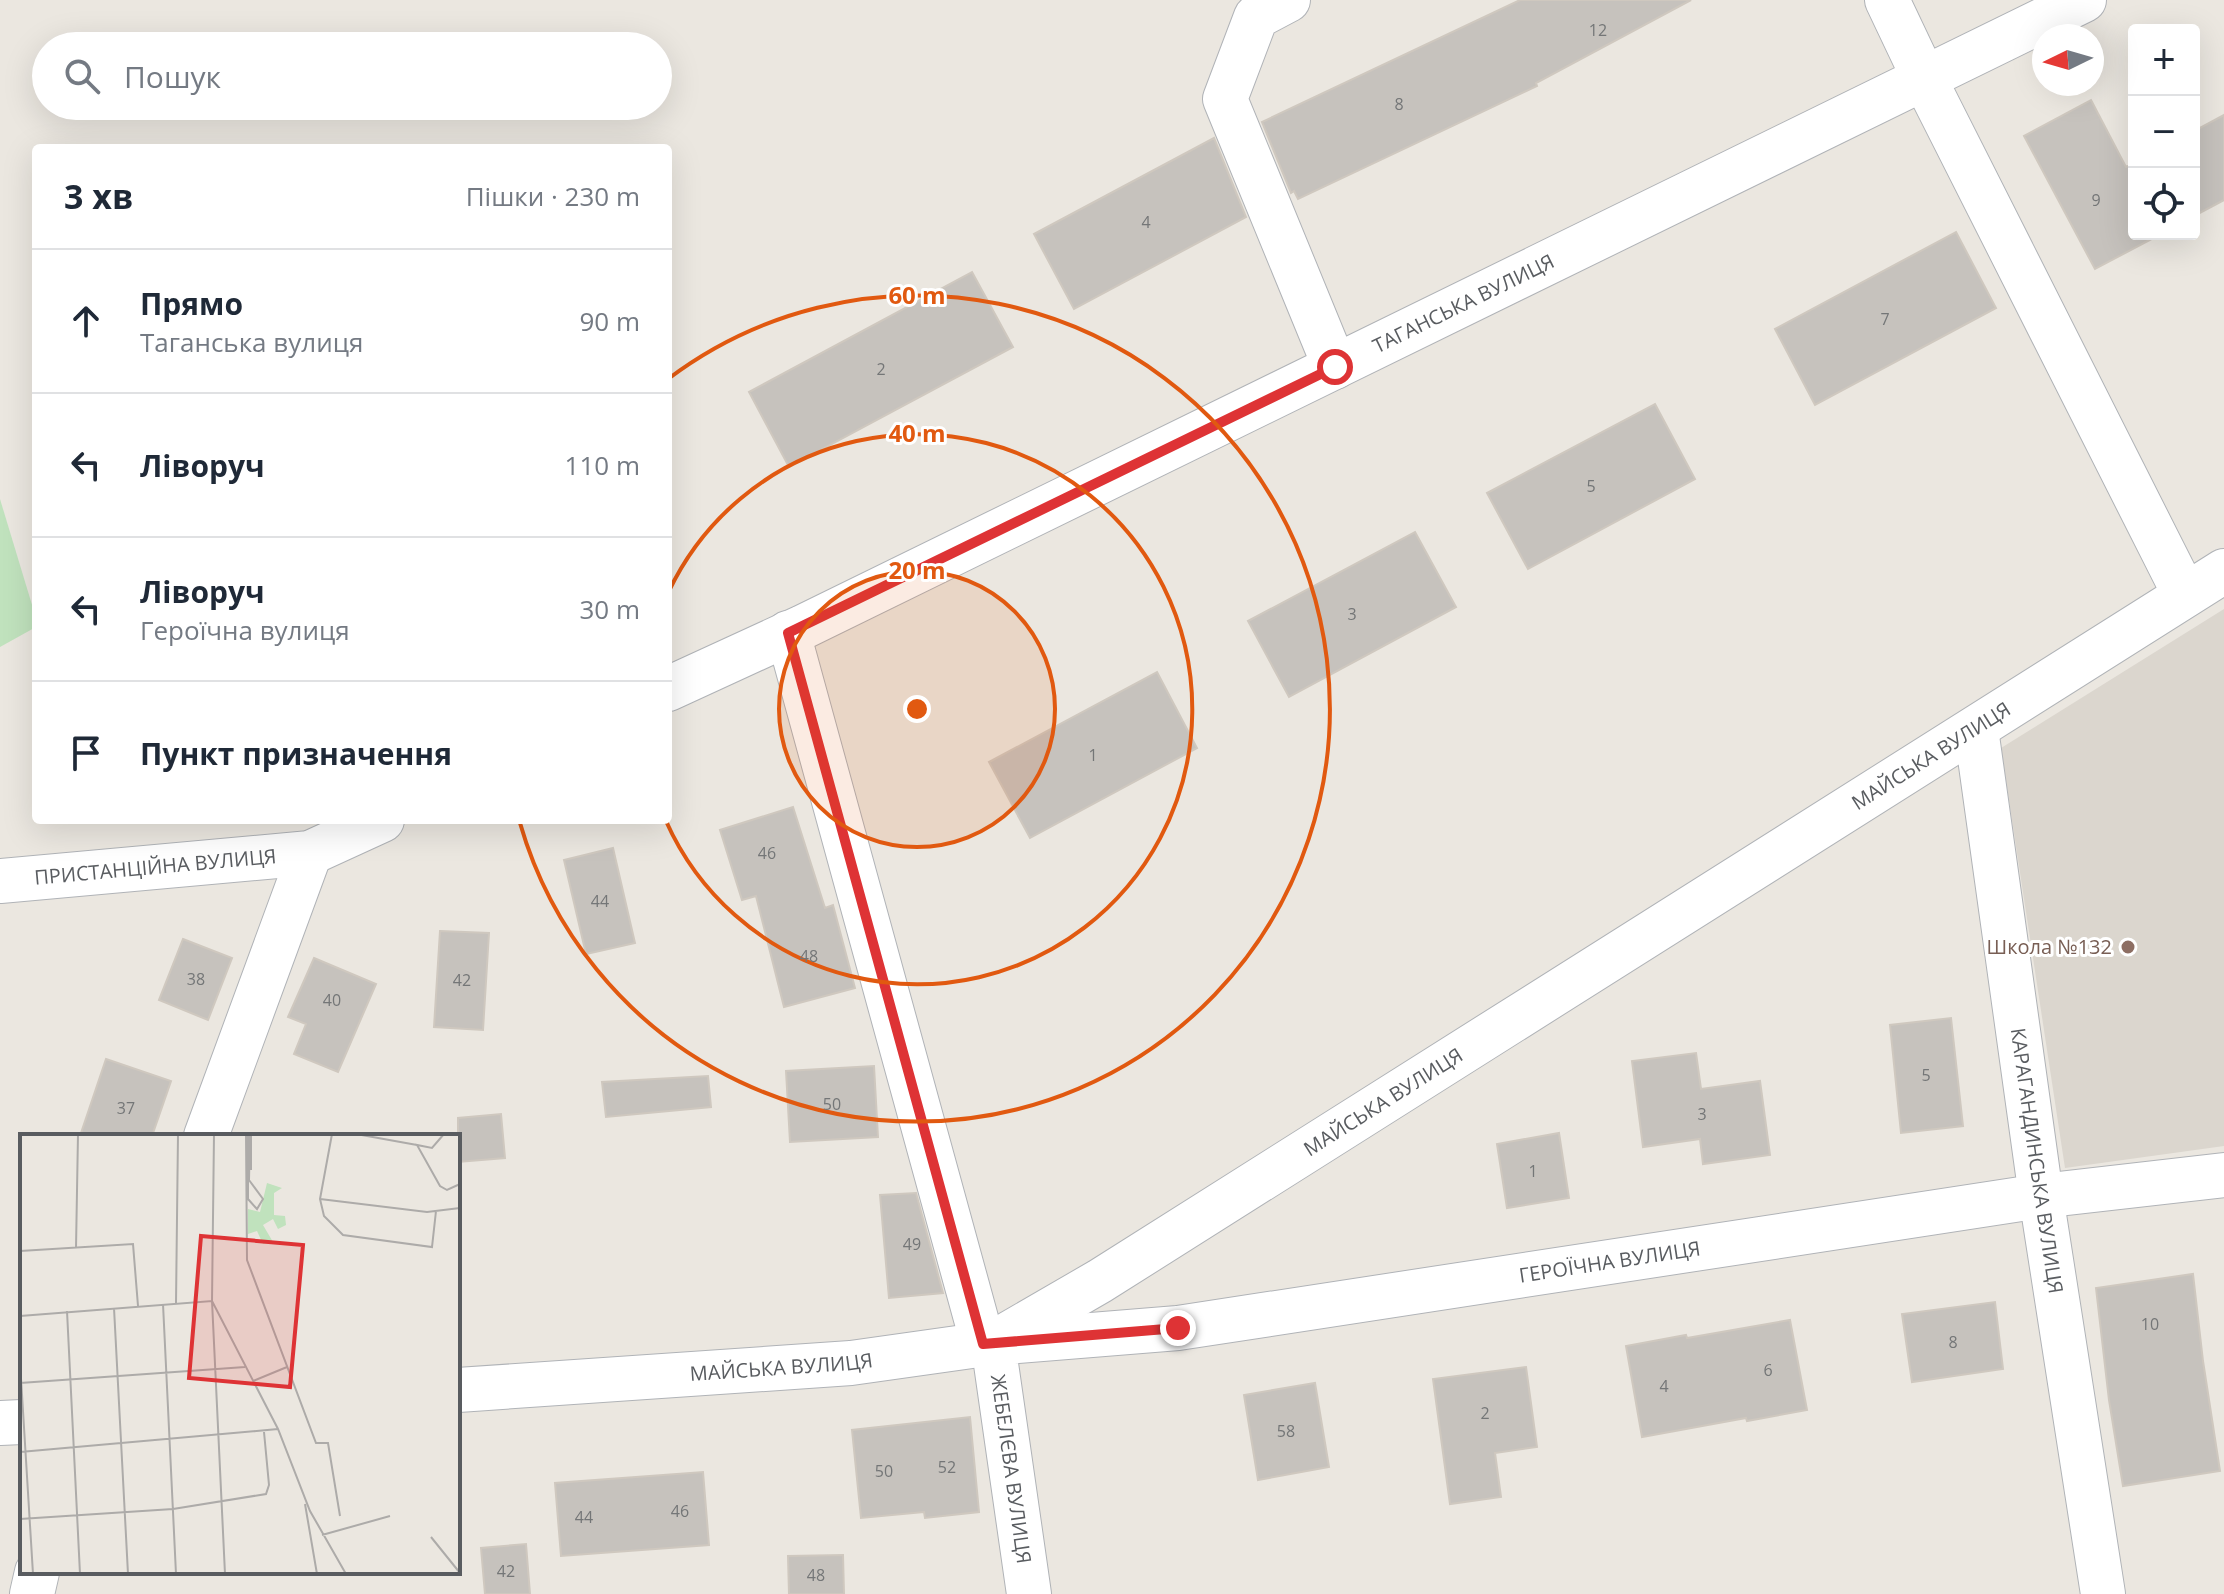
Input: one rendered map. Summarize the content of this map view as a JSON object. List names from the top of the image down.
{
  "streets": {
    "street": [
      "ТАГАНСЬКА ВУЛИЦЯ",
      "МАЙСЬКА ВУЛИЦЯ",
      "ПРИСТАНЦІЙНА ВУЛИЦЯ",
      "КАРАГАНДИНСЬКА ВУЛИЦЯ",
      "ГЕРОЇЧНА ВУЛИЦЯ",
      "ЖЕБЕЛЄВА ВУЛИЦЯ"
    ]
  },
  "crossings": [
    ["ТАГАНСЬКА ВУЛИЦЯ", "ЖЕБЕЛЄВА ВУЛИЦЯ"],
    ["МАЙСЬКА ВУЛИЦЯ", "КАРАГАНДИНСЬКА ВУЛИЦЯ"],
    ["МАЙСЬКА ВУЛИЦЯ", "ГЕРОЇЧНА ВУЛИЦЯ"],
    ["МАЙСЬКА ВУЛИЦЯ", "ЖЕБЕЛЄВА ВУЛИЦЯ"],
    ["КАРАГАНДИНСЬКА ВУЛИЦЯ", "ГЕРОЇЧНА ВУЛИЦЯ"],
    ["ГЕРОЇЧНА ВУЛИЦЯ", "ЖЕБЕЛЄВА ВУЛИЦЯ"]
  ],
  "places": ["Школа №132"],
  "house_numbers": [
    "12",
    "8",
    "9",
    "4",
    "7",
    "2",
    "5",
    "3",
    "1",
    "46",
    "44",
    "48",
    "38",
    "42",
    "40",
    "5",
    "50",
    "37",
    "3",
    "1",
    "49",
    "10",
    "8",
    "6",
    "4",
    "2",
    "58",
    "52",
    "50",
    "46",
    "44",
    "42",
    "48"
  ],
  "north": "left",
  "page": {
    "map_buttons": ["+", "−"],
    "search": "Пошук",
    "heading": ["3 хв", "Пішки · 230 m"],
    "list": [
      ["Прямо", "Таганська вулиця", "90 m"],
      ["Ліворуч", "110 m"],
      ["Ліворуч", "Героїчна вулиця", "30 m"],
      "Пункт призначення"
    ]
  },
  "rings": ["60 m", "40 m", "20 m"]
}
